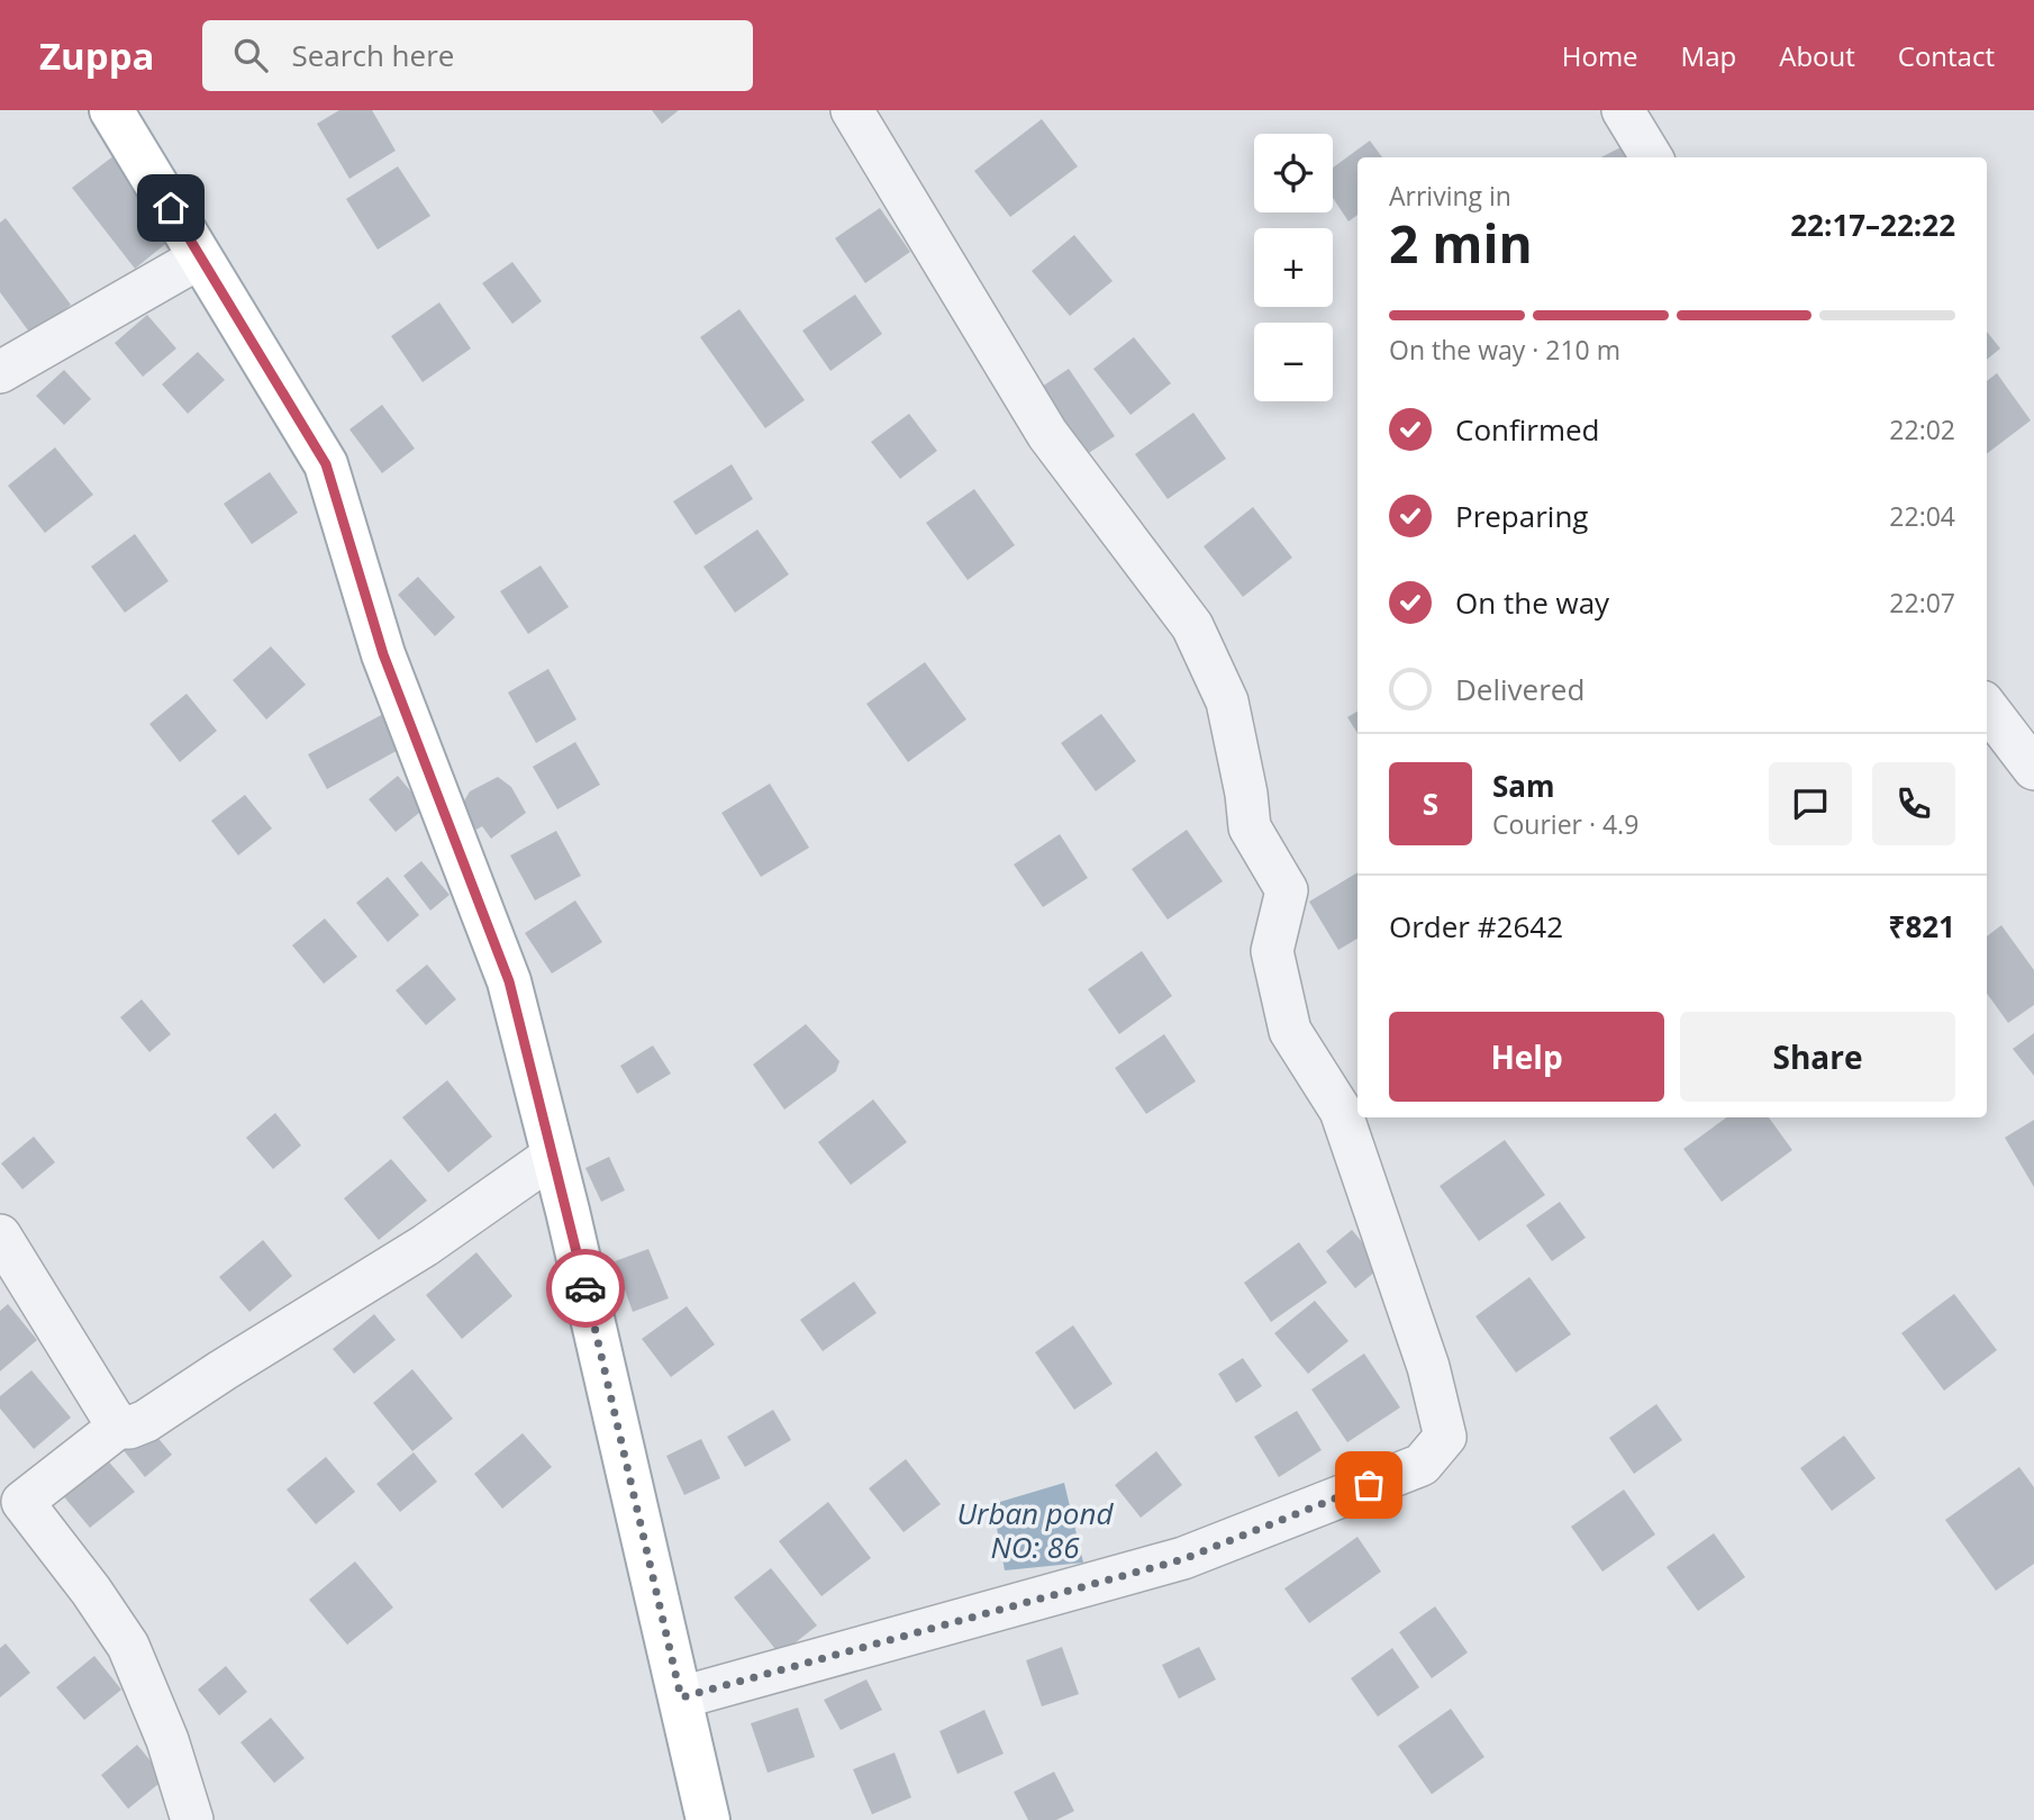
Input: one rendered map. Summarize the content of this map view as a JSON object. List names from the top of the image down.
{
  "water": ["Urban pond NO: 86"],
  "page": {
    "header": "Zuppa",
    "search": "Search here",
    "nav": [
      "Home",
      "Map",
      "About",
      "Contact"
    ],
    "map_buttons": ["+", "−"],
    "heading": ["2 min", "Arriving in", "22:17–22:22"],
    "panel": [
      "Sam",
      "Courier · 4.9",
      "Order #2642",
      "₹821"
    ],
    "bar": "On the way · 210 m",
    "list": [
      ["Confirmed", "22:02"],
      ["Preparing", "22:04"],
      ["On the way", "22:07"],
      "Delivered"
    ],
    "round": "S",
    "buttons": ["Help", "Share"]
  }
}
